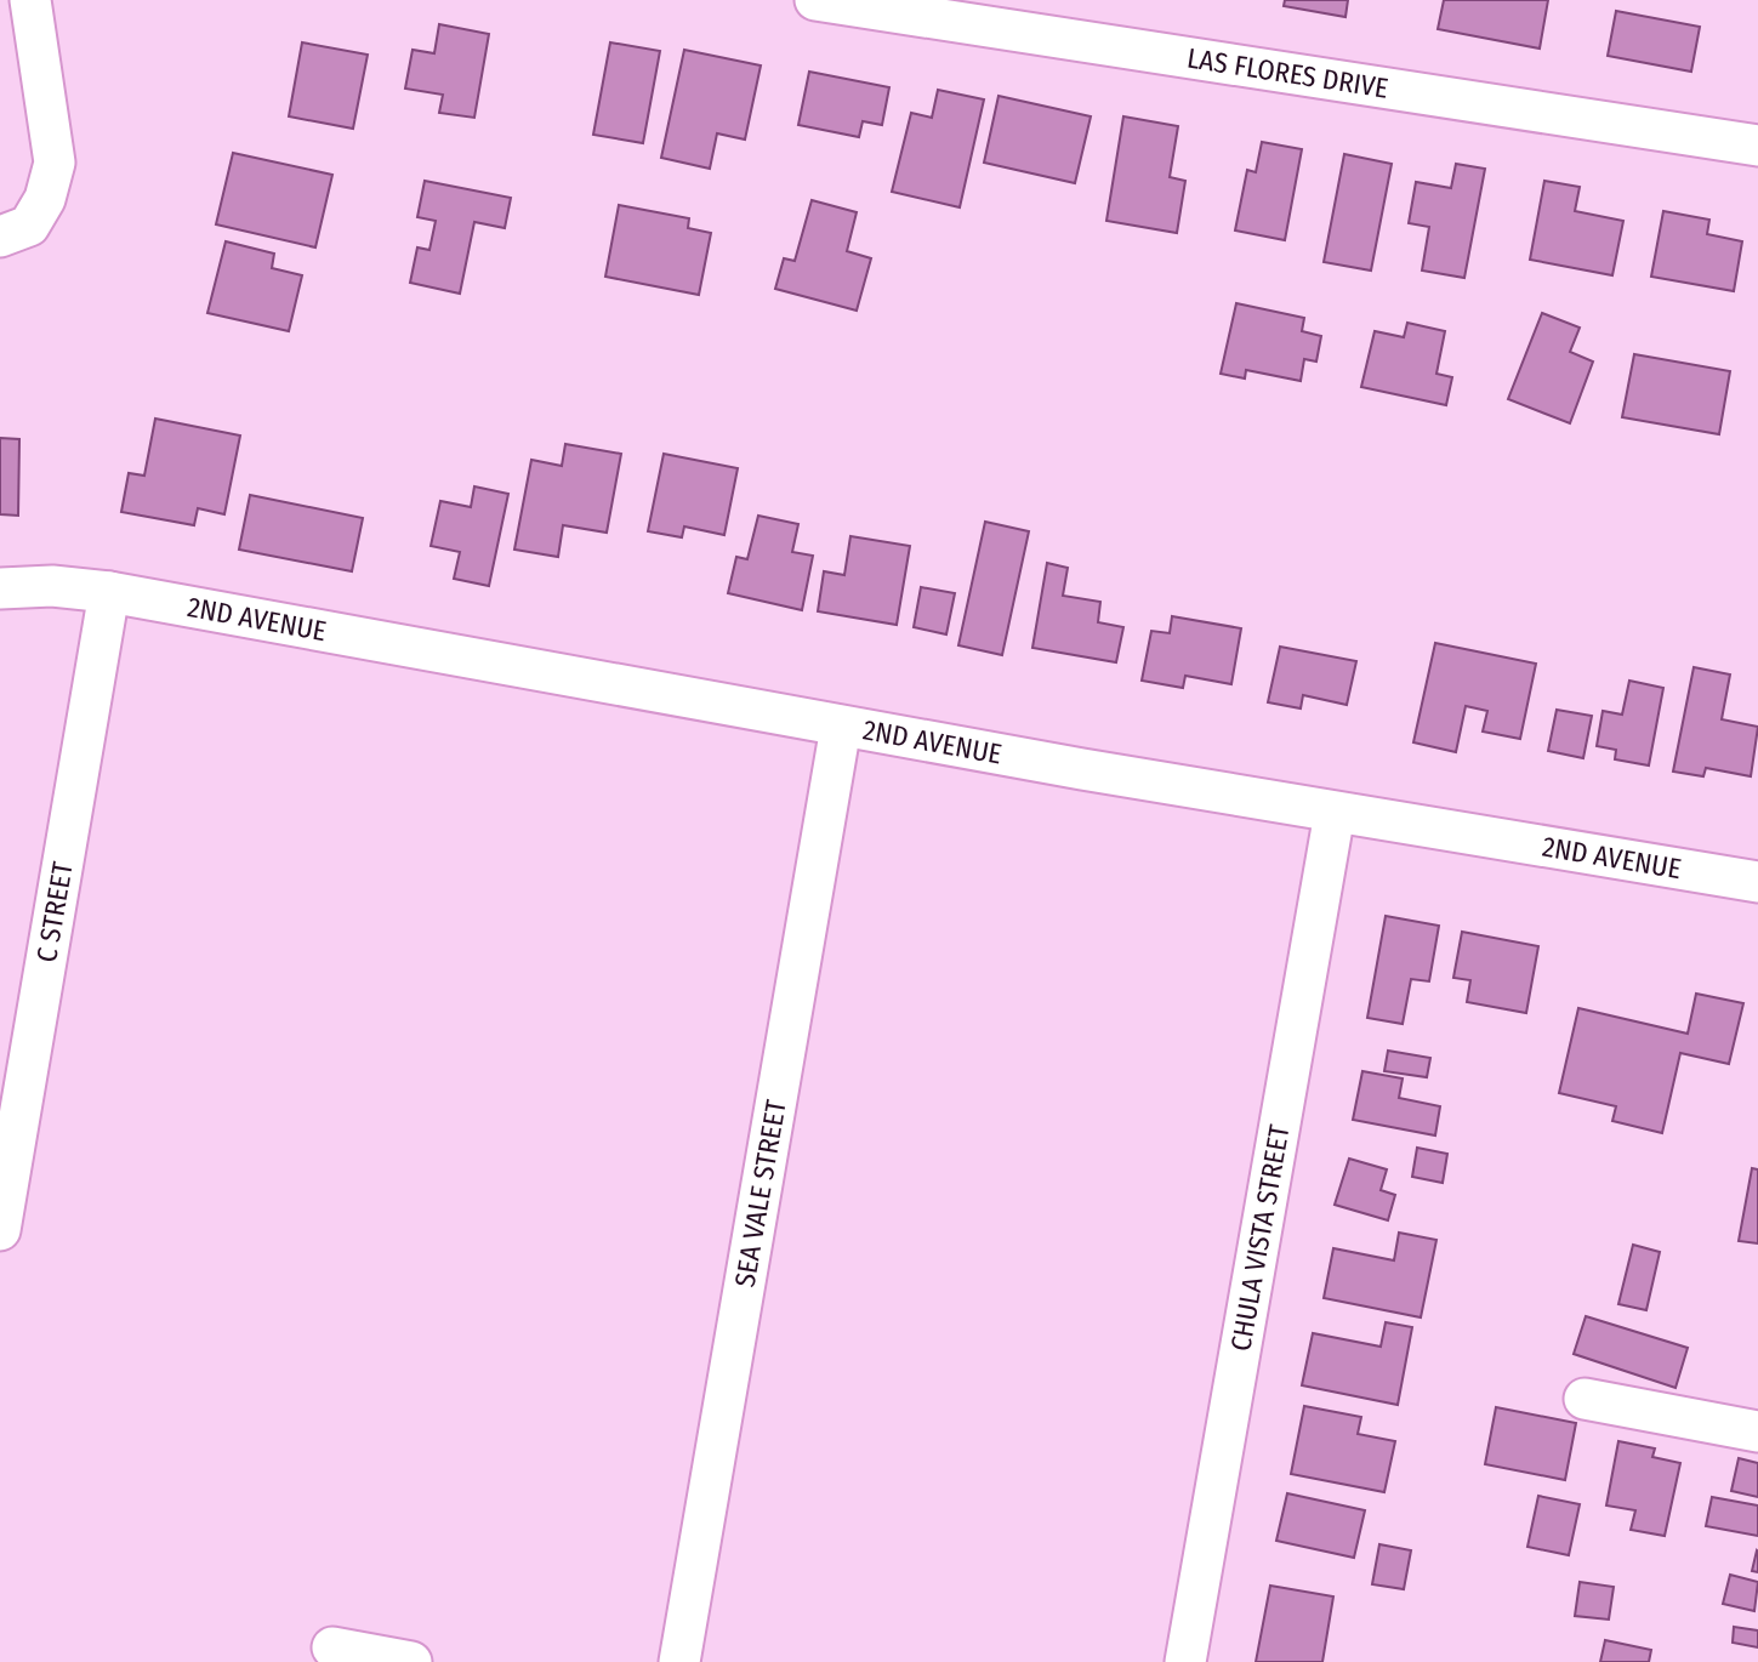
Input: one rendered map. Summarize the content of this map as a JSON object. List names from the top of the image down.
{
  "streets": {
    "street": [
      "LAS FLORES DRIVE",
      "2ND AVENUE",
      "C STREET",
      "SEA VALE STREET",
      "CHULA VISTA STREET"
    ]
  },
  "crossings": [
    ["2ND AVENUE", "C STREET"],
    ["2ND AVENUE", "SEA VALE STREET"],
    ["2ND AVENUE", "CHULA VISTA STREET"]
  ]
}
